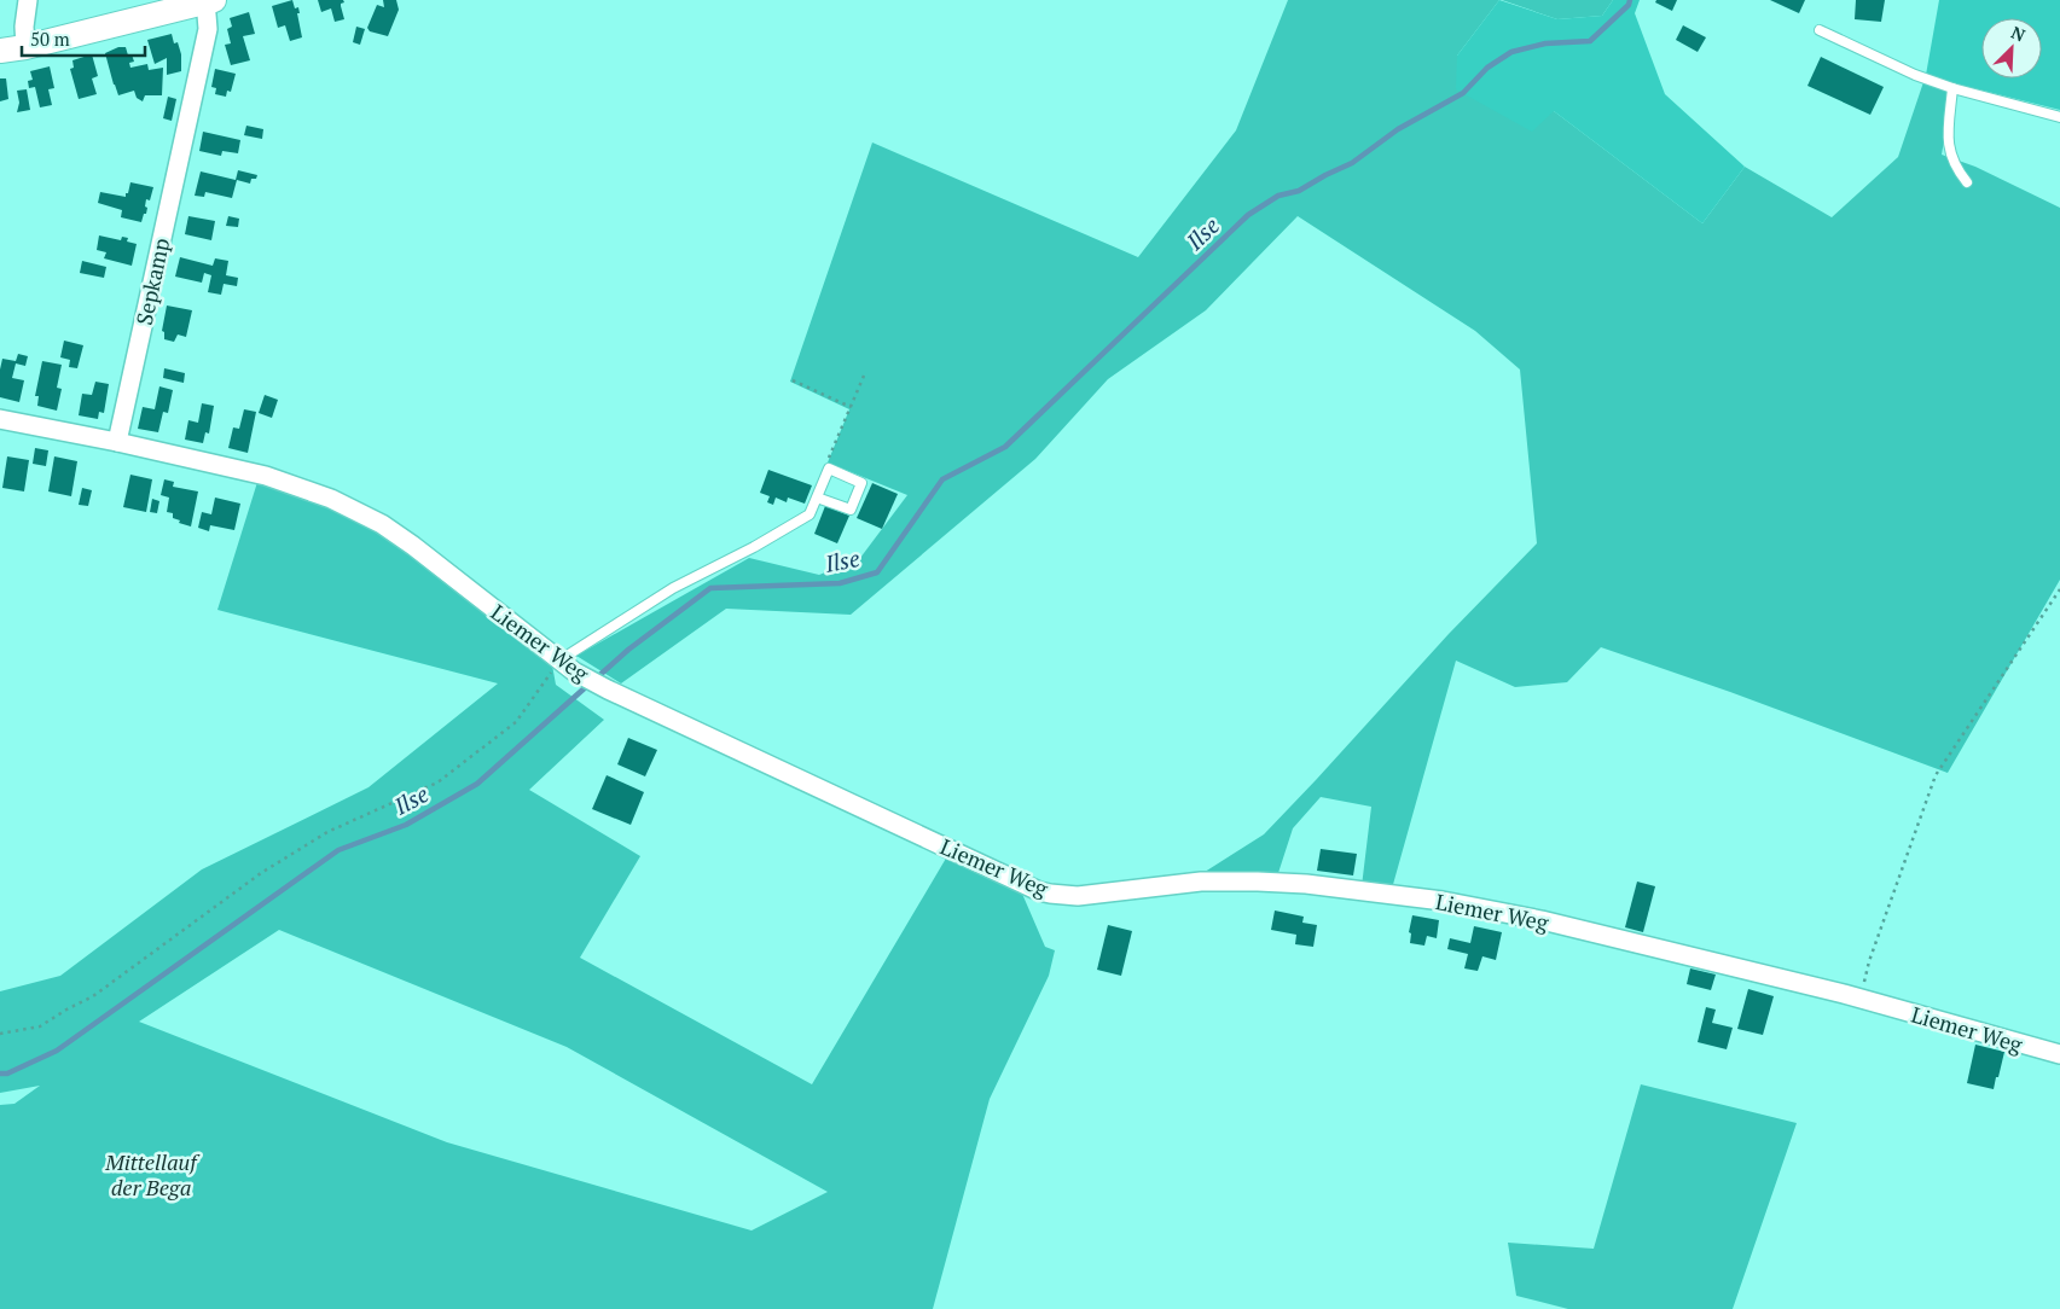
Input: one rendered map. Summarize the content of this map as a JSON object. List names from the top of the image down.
{
  "streets": {
    "street": ["Sepkamp", "Liemer Weg"]
  },
  "crossings": [
    ["Sepkamp", "Liemer Weg"]
  ],
  "water": ["Ilse"],
  "parks": ["Mittellauf der Bega"],
  "scale_bar": "50 m",
  "north": "top right"
}
